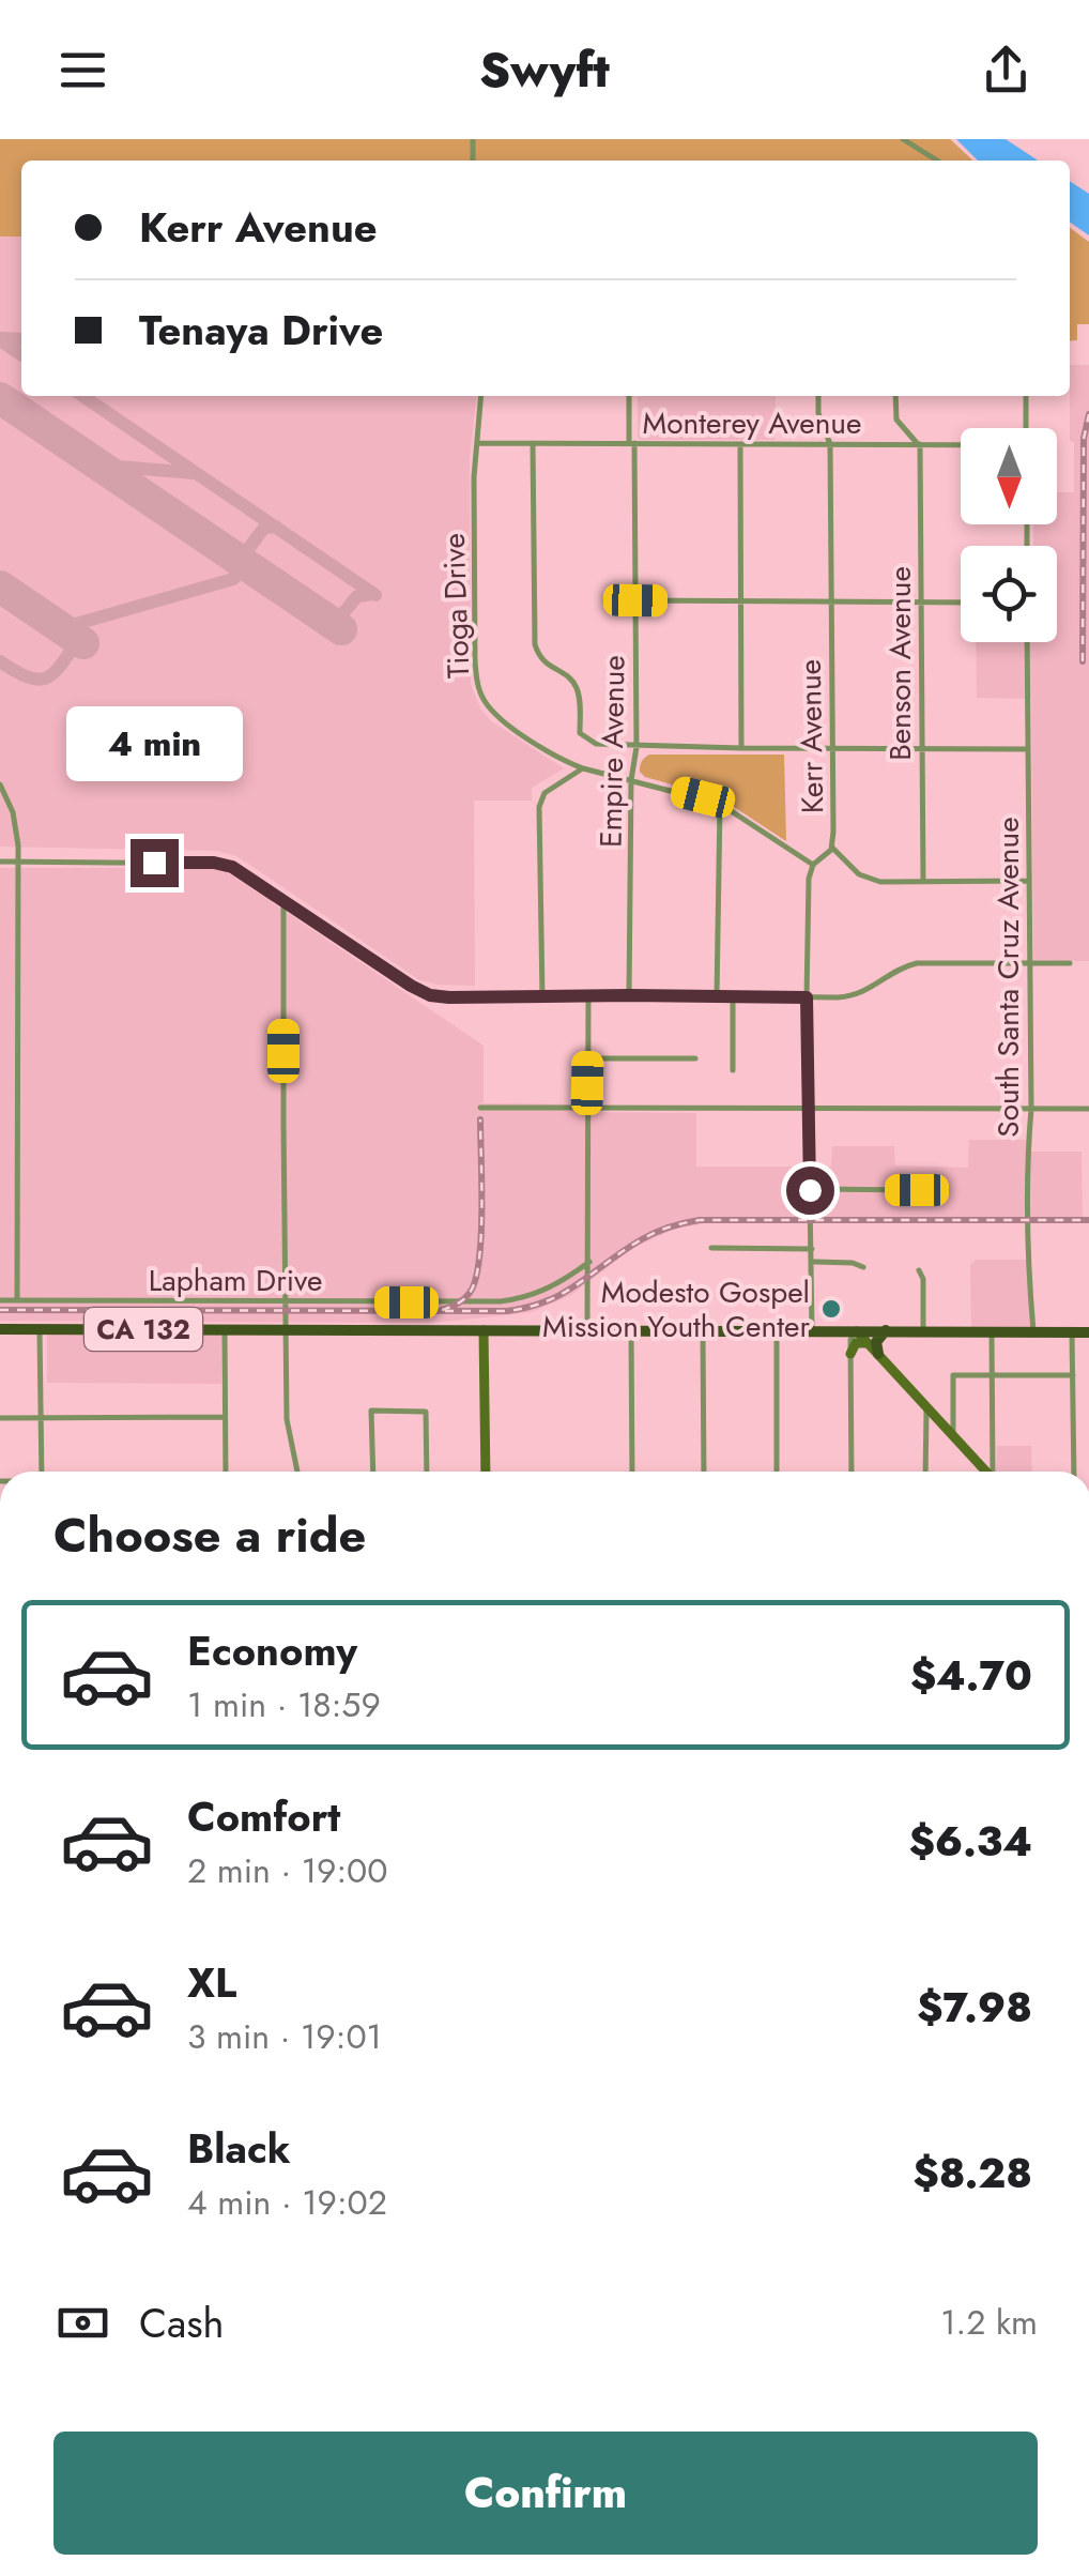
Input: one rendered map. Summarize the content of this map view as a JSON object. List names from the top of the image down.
{
  "streets": {
    "main road": ["CA 132"],
    "street": [
      "Monterey Avenue",
      "Tioga Drive",
      "Benson Avenue",
      "Kerr Avenue",
      "Empire Avenue",
      "South Santa Cruz Avenue",
      "Lapham Drive"
    ]
  },
  "crossings": [
    ["Monterey Avenue", "Tioga Drive"],
    ["Monterey Avenue", "Benson Avenue"],
    ["Monterey Avenue", "Kerr Avenue"],
    ["Monterey Avenue", "Empire Avenue"],
    ["Tioga Drive", "Kerr Avenue"],
    ["Tioga Drive", "Empire Avenue"],
    ["South Santa Cruz Avenue", "CA 132"]
  ],
  "places": ["Modesto Gospel Mission Youth Center"],
  "north": "bottom",
  "page": {
    "header": "Swyft",
    "banner": ["Kerr Avenue", "Tenaya Drive"],
    "bubble": "4 min",
    "heading": "Choose a ride",
    "list": [
      {
        "name": "Economy",
        "note": "1 min · 18:59",
        "value": "$4.70"
      },
      {
        "name": "Comfort",
        "note": "2 min · 19:00",
        "value": "$6.34"
      },
      {
        "name": "XL",
        "note": "3 min · 19:01",
        "value": "$7.98"
      },
      {
        "name": "Black",
        "note": "4 min · 19:02",
        "value": "$8.28"
      }
    ],
    "pay": ["Cash", "1.2 km"],
    "buttons": "Confirm"
  }
}
